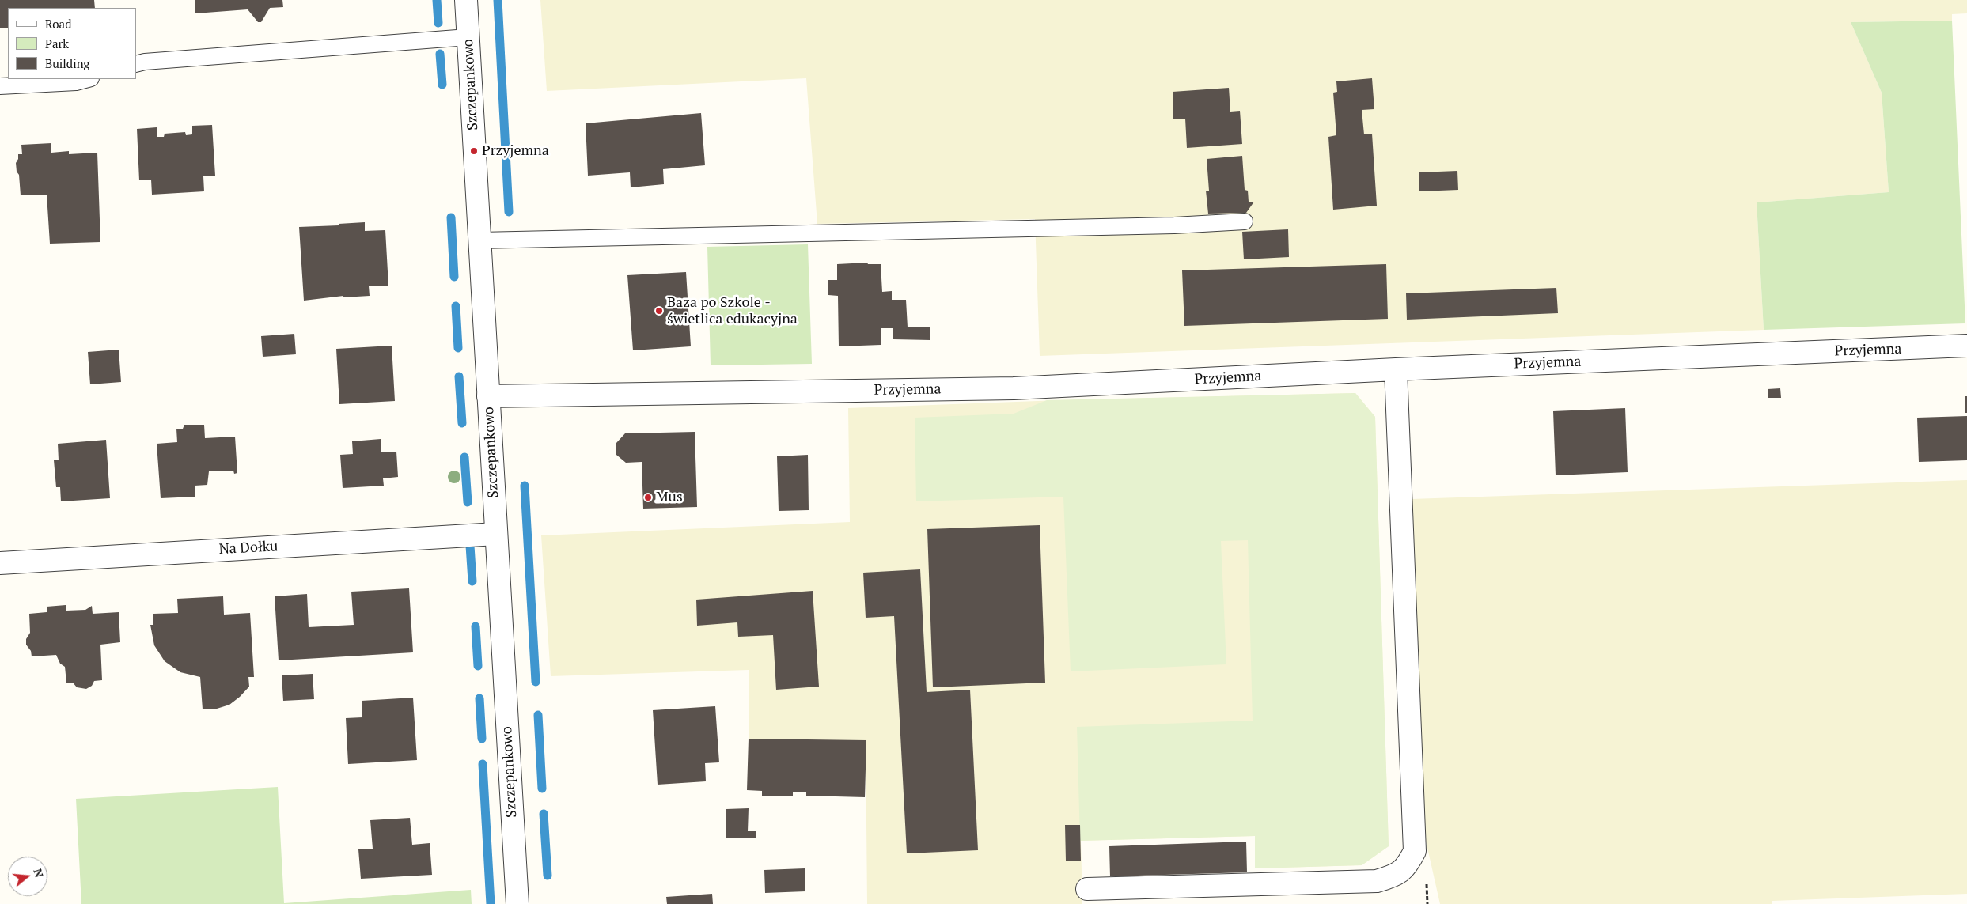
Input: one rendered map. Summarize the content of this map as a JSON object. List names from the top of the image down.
{
  "streets": {
    "street": ["Szczepankowo", "Przyjemna", "Na Dołku"]
  },
  "crossings": [
    ["Szczepankowo", "Przyjemna"],
    ["Szczepankowo", "Na Dołku"]
  ],
  "places": ["Przyjemna", "Baza po Szkole - świetlica edukacyjna", "Mus"],
  "legend": ["Road", "Park", "Building"],
  "north": "right"
}
